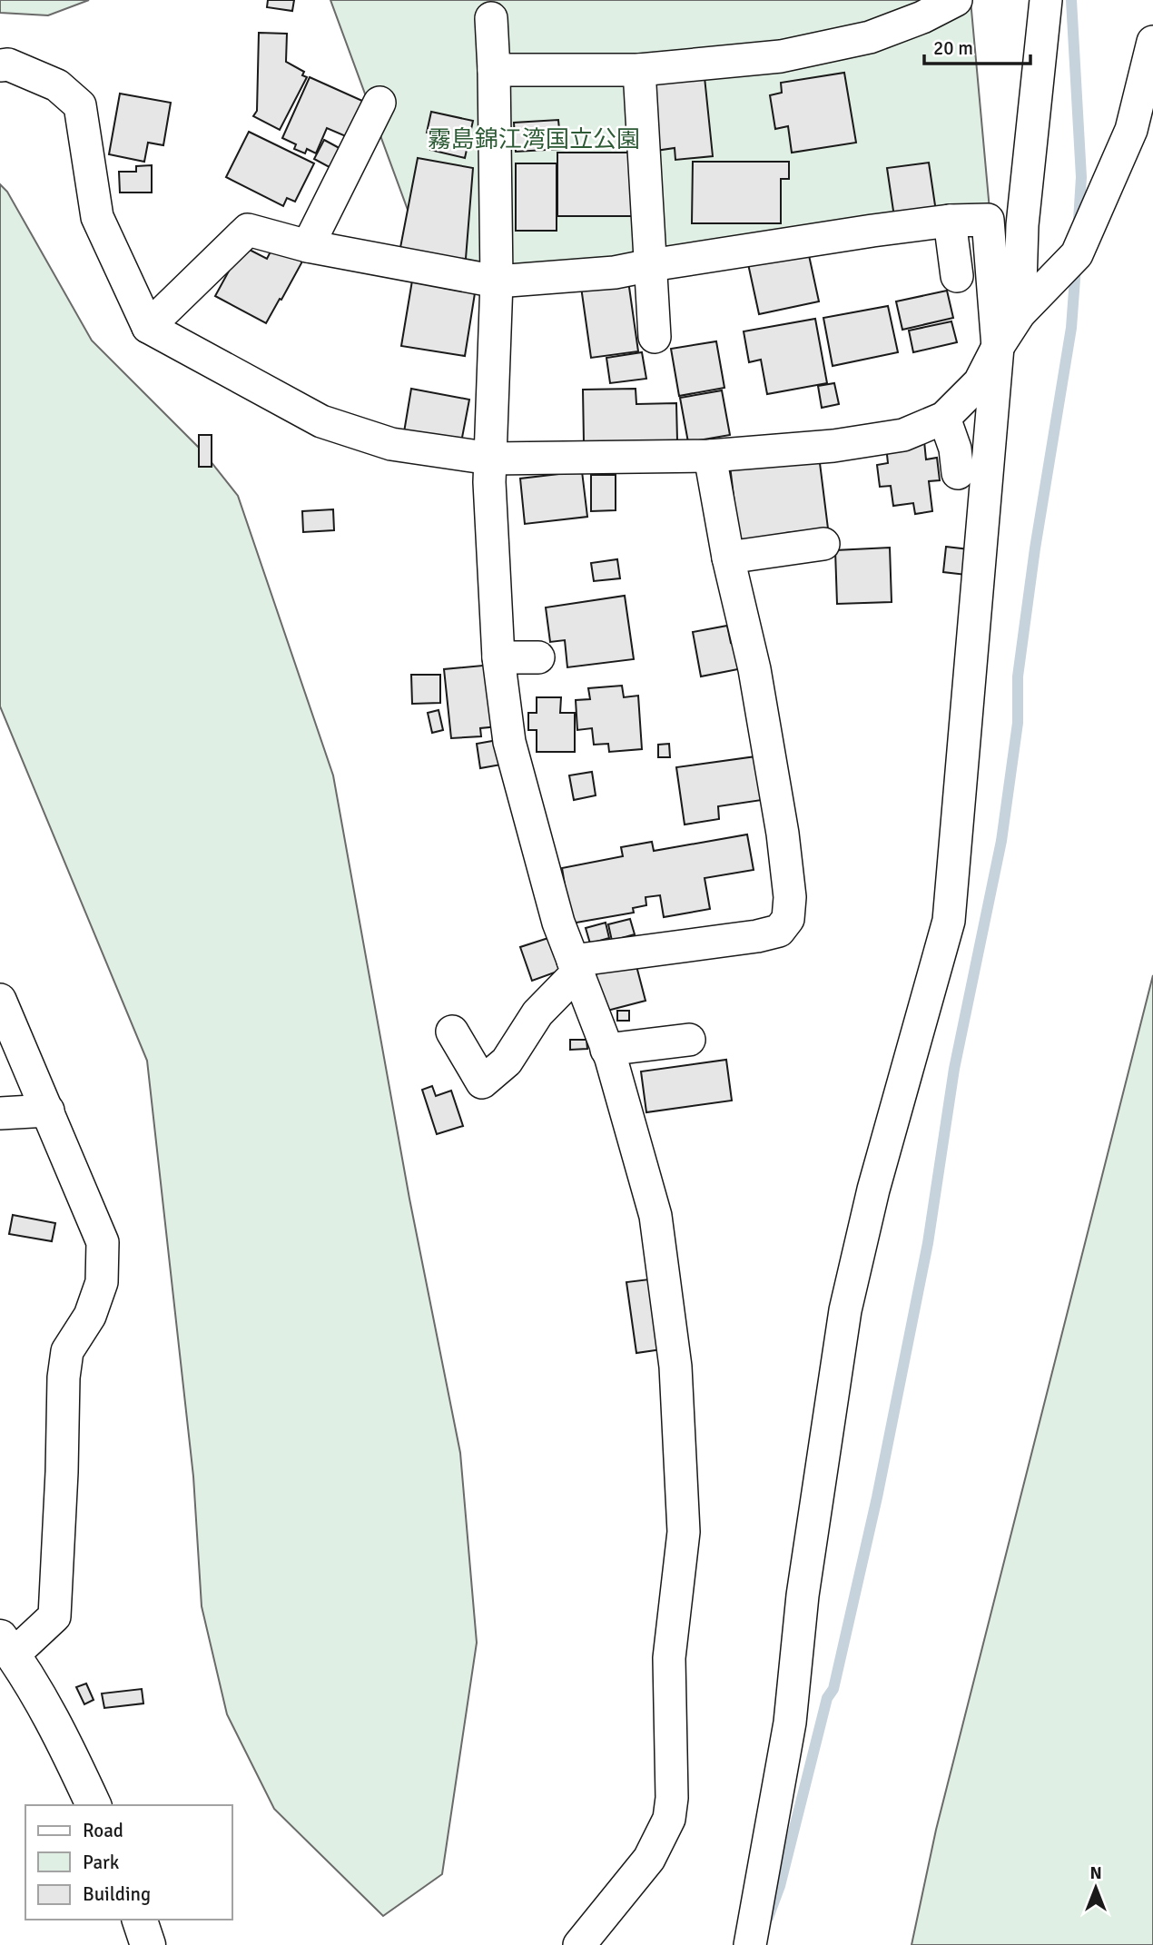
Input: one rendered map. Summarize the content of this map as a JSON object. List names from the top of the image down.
{
  "parks": ["霧島錦江湾国立公園"],
  "legend": ["Road", "Park", "Building"],
  "scale_bar": "20 m",
  "north": "top"
}
